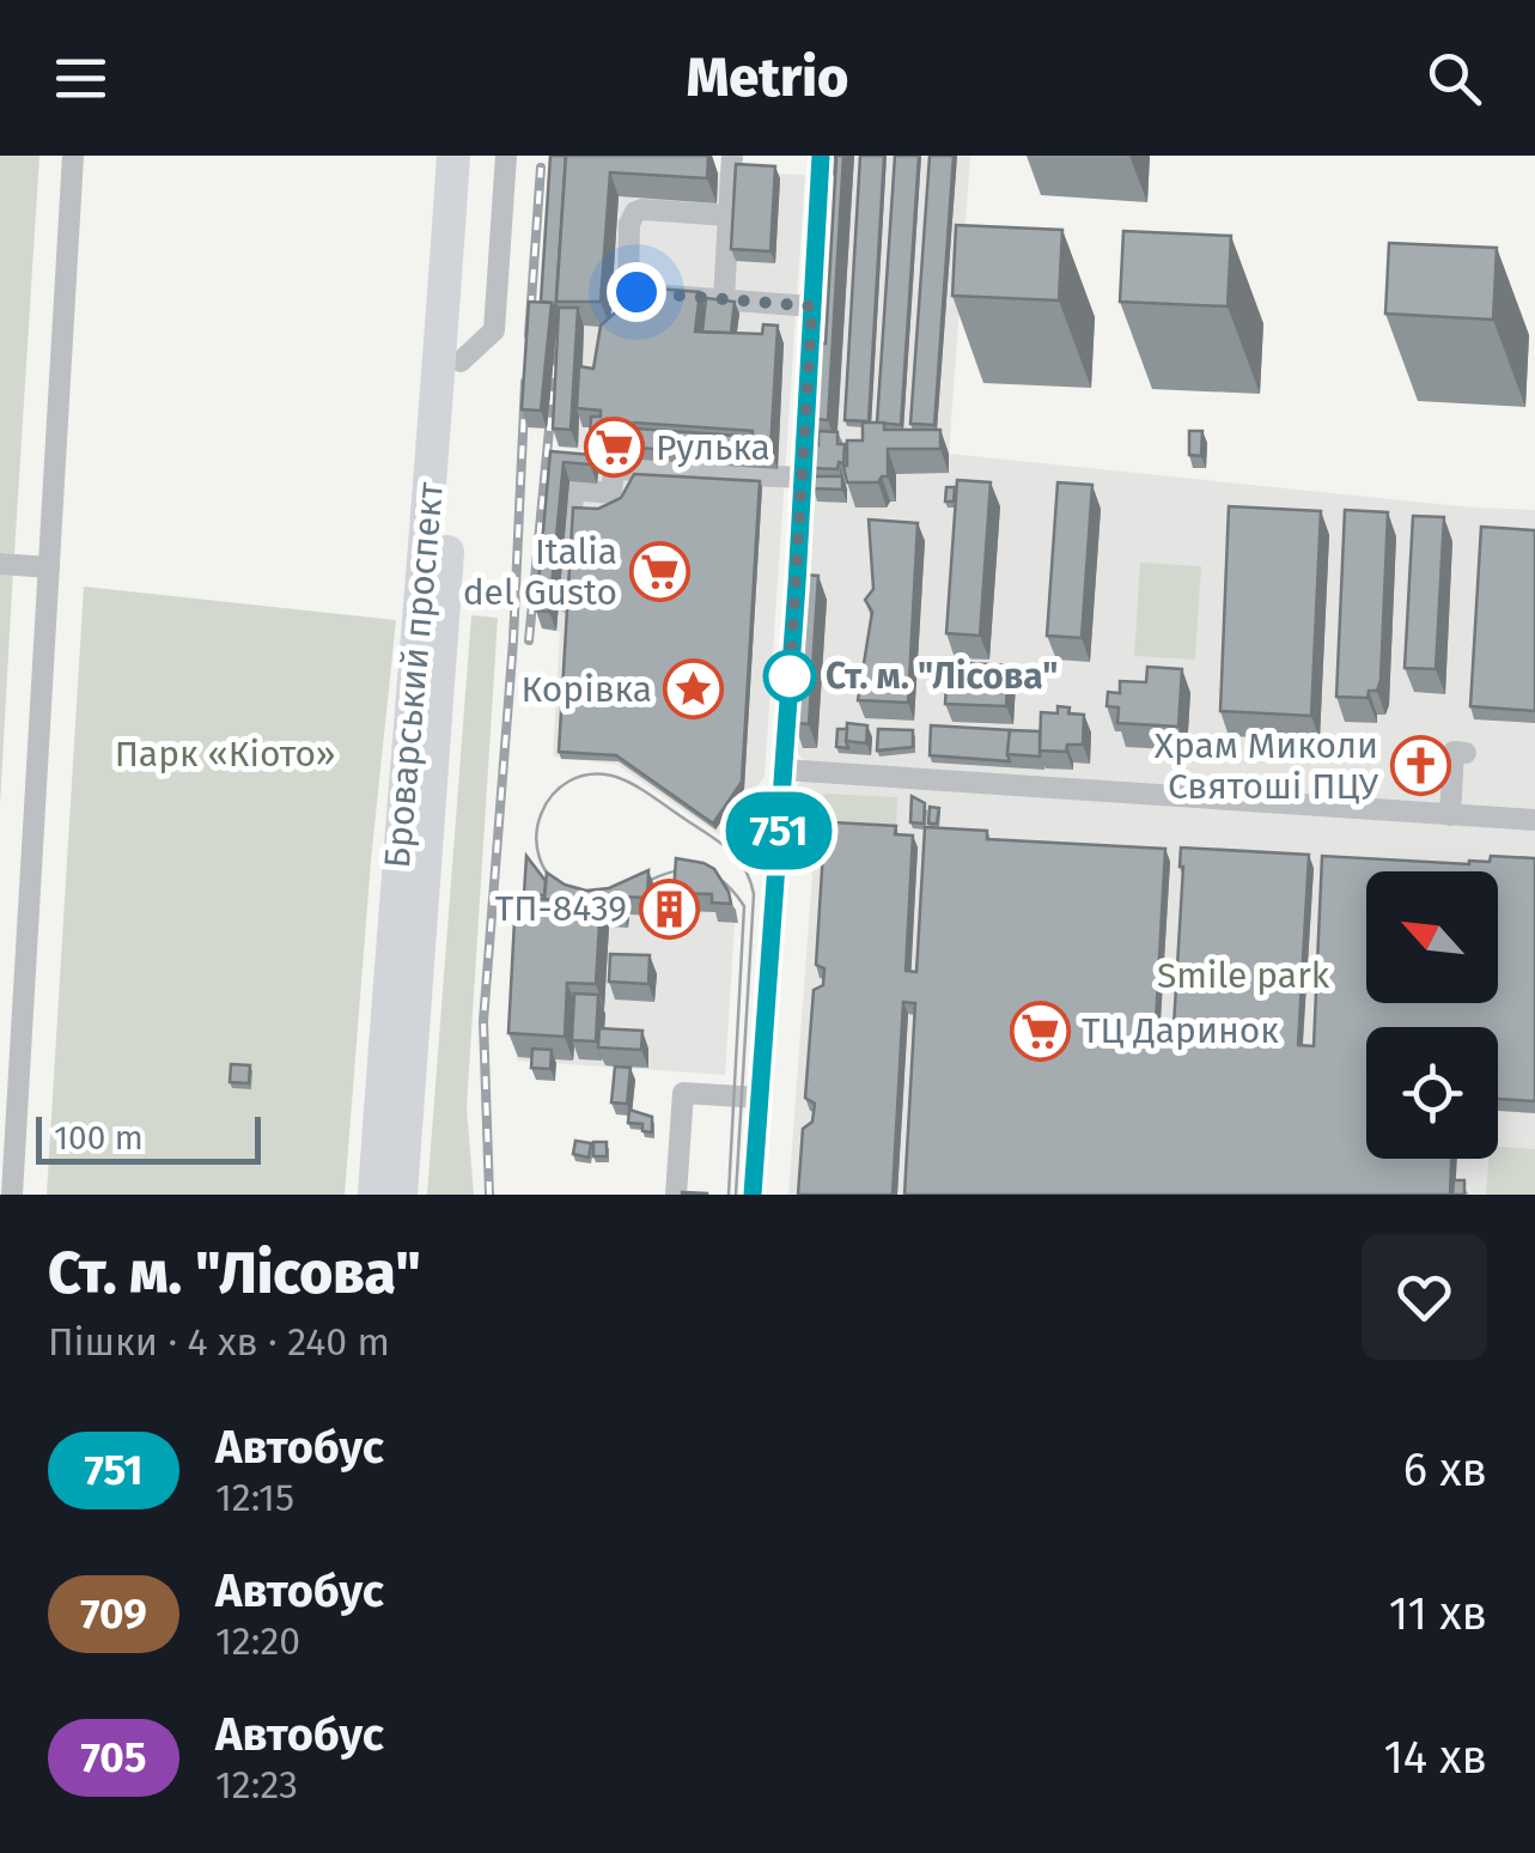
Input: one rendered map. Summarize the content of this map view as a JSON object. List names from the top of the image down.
{
  "streets": {
    "highway": ["Броварський проспект"]
  },
  "parks": ["Парк «Кіото»", "Smile park"],
  "places": {
    "supermarket": ["Рулька", "Italia del Gusto", "ТЦ Даринок"],
    "other": ["Ст. м. \"Лісова\""],
    "place": ["Корівка"],
    "church": ["Храм Миколи Святоші ПЦУ"],
    "building": ["ТП-8439"]
  },
  "lines": ["bus line 751"],
  "scale_bar": "100 m",
  "north": "top left",
  "page": {
    "header": "Metrio",
    "on_map": "751",
    "scale": "100 m",
    "heading": ["Ст. м. \"Лісова\"", "Пішки · 4 хв · 240 m"],
    "list": [
      {
        "mark": "751",
        "name": "Автобус",
        "note": "12:15",
        "value": "6 хв"
      },
      {
        "mark": "709",
        "name": "Автобус",
        "note": "12:20",
        "value": "11 хв"
      },
      {
        "mark": "705",
        "name": "Автобус",
        "note": "12:23",
        "value": "14 хв"
      }
    ]
  }
}
